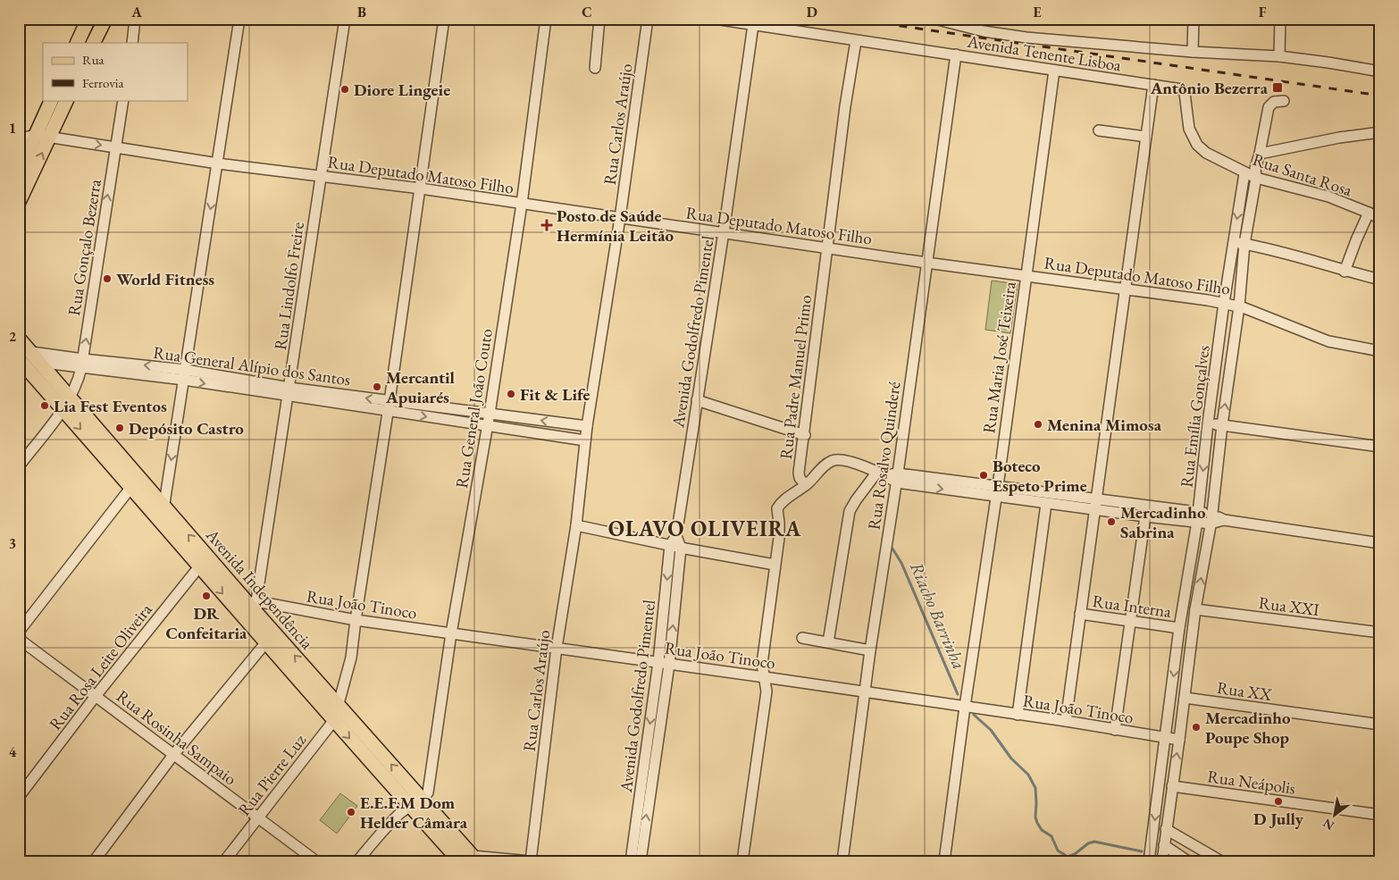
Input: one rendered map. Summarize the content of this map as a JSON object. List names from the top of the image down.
{
  "streets": {
    "main road": ["Avenida Independência"],
    "street": [
      "Avenida Tenente Lisboa",
      "Rua Carlos Araújo",
      "Rua Deputado Matoso Filho",
      "Rua Santa Rosa",
      "Rua Gonçalo Bezerra",
      "Rua Lindolfo Freire",
      "Avenida Godolfredo Pimentel",
      "Rua Maria José Teixeira",
      "Rua General Alípio dos Santos",
      "Rua Padre Manuel Primo",
      "Rua General João Couto",
      "Rua Emília Gonçalves",
      "Rua Rosalvo Quinderé",
      "Rua João Tinoco",
      "Rua Interna",
      "Rua XXI",
      "Rua Rosa Leite Oliveira",
      "Rua XX",
      "Rua Rosinha Sampaio",
      "Rua Pierre Luz",
      "Rua Neápolis"
    ]
  },
  "crossings": [
    ["Avenida Tenente Lisboa", "Rua Santa Rosa"],
    ["Avenida Tenente Lisboa", "Avenida Godolfredo Pimentel"],
    ["Avenida Tenente Lisboa", "Rua Maria José Teixeira"],
    ["Avenida Tenente Lisboa", "Rua Padre Manuel Primo"],
    ["Avenida Tenente Lisboa", "Rua Rosalvo Quinderé"],
    ["Rua Carlos Araújo", "Rua Deputado Matoso Filho"],
    ["Rua Carlos Araújo", "Rua General Alípio dos Santos"],
    ["Rua Carlos Araújo", "Rua João Tinoco"],
    ["Rua Deputado Matoso Filho", "Rua Gonçalo Bezerra"],
    ["Rua Deputado Matoso Filho", "Rua Lindolfo Freire"],
    ["Rua Deputado Matoso Filho", "Avenida Godolfredo Pimentel"],
    ["Rua Deputado Matoso Filho", "Rua Maria José Teixeira"],
    ["Rua Deputado Matoso Filho", "Rua Padre Manuel Primo"],
    ["Rua Deputado Matoso Filho", "Rua General João Couto"],
    ["Rua Deputado Matoso Filho", "Rua Emília Gonçalves"],
    ["Rua Deputado Matoso Filho", "Rua Rosalvo Quinderé"],
    ["Rua Deputado Matoso Filho", "Rua Pierre Luz"],
    ["Rua Santa Rosa", "Rua Emília Gonçalves"],
    ["Rua Gonçalo Bezerra", "Rua General Alípio dos Santos"],
    ["Rua Gonçalo Bezerra", "Avenida Independência"],
    ["Rua Lindolfo Freire", "Rua General Alípio dos Santos"],
    ["Rua Lindolfo Freire", "Avenida Independência"],
    ["Rua Lindolfo Freire", "Rua João Tinoco"],
    ["Avenida Godolfredo Pimentel", "Rua João Tinoco"],
    ["Rua Maria José Teixeira", "Rua João Tinoco"],
    ["Rua General Alípio dos Santos", "Rua General João Couto"],
    ["Rua General Alípio dos Santos", "Avenida Independência"],
    ["Rua General Alípio dos Santos", "Rua Pierre Luz"],
    ["Rua General João Couto", "Avenida Independência"],
    ["Rua General João Couto", "Rua João Tinoco"],
    ["Rua Emília Gonçalves", "Rua João Tinoco"],
    ["Rua Emília Gonçalves", "Rua Interna"],
    ["Rua Emília Gonçalves", "Rua XXI"],
    ["Rua Emília Gonçalves", "Rua XX"],
    ["Rua Emília Gonçalves", "Rua Neápolis"],
    ["Rua Rosalvo Quinderé", "Rua João Tinoco"],
    ["Avenida Independência", "Rua João Tinoco"],
    ["Avenida Independência", "Rua Rosa Leite Oliveira"],
    ["Avenida Independência", "Rua Pierre Luz"],
    ["Rua João Tinoco", "Rua Pierre Luz"],
    ["Rua Rosa Leite Oliveira", "Rua Rosinha Sampaio"],
    ["Rua Rosinha Sampaio", "Rua Pierre Luz"]
  ],
  "one_way": ["Rua Gonçalo Bezerra"],
  "districts": ["OLAVO OLIVEIRA"],
  "water": ["Riacho Barrinha"],
  "places": {
    "transit": ["Antônio Bezerra"],
    "other": [
      "Diore Lingeie",
      "World Fitness",
      "Mercantil Apuiarés",
      "Fit & Life",
      "Lia Fest Eventos",
      "Menina Mimosa",
      "Depósito Castro",
      "Boteco Espeto Prime",
      "Mercadinho Sabrina",
      "DR Confeitaria",
      "Mercadinho Poupe Shop",
      "D Jully",
      "E.E.F.M Dom Helder Câmara"
    ],
    "health": ["Posto de Saúde Hermínia Leitão"]
  },
  "legend": ["Rua", "Ferrovia"],
  "north": "bottom left",
  "grid": {
    "columns": [
      "A",
      "B",
      "C",
      "D",
      "E",
      "F"
    ],
    "rows": [
      "1",
      "2",
      "3",
      "4"
    ]
  }
}
